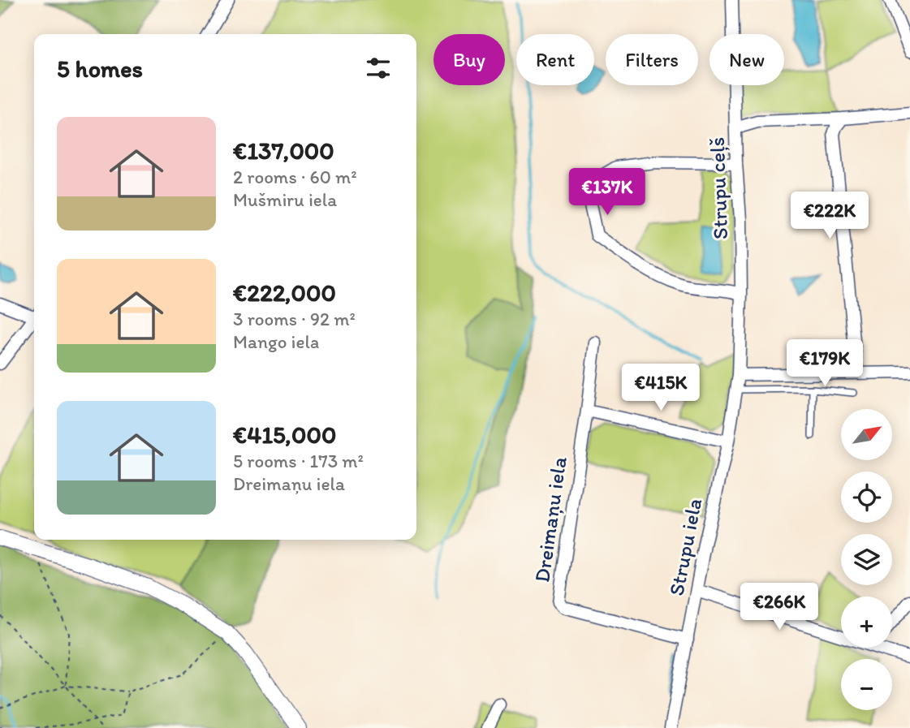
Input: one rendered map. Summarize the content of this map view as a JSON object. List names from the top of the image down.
{
  "streets": {
    "street": ["Strupu ceļš", "Dreimaņu iela", "Strupu iela"]
  },
  "crossings": [
    ["Strupu ceļš", "Strupu iela"],
    ["Dreimaņu iela", "Strupu iela"]
  ],
  "north": "top right",
  "page": {
    "chip": [
      "Buy",
      "Rent",
      "Filters",
      "New"
    ],
    "heading": "5 homes",
    "list": [
      {
        "name": "€137,000",
        "note": "2 rooms · 60 m² · Mušmiru iela"
      },
      {
        "name": "€222,000",
        "note": "3 rooms · 92 m² · Mango iela"
      },
      {
        "name": "€415,000",
        "note": "5 rooms · 173 m² · Dreimaņu iela"
      }
    ],
    "price": [
      "€137K",
      "€222K",
      "€179K",
      "€415K",
      "€266K"
    ],
    "map_buttons": ["+", "−"]
  }
}
